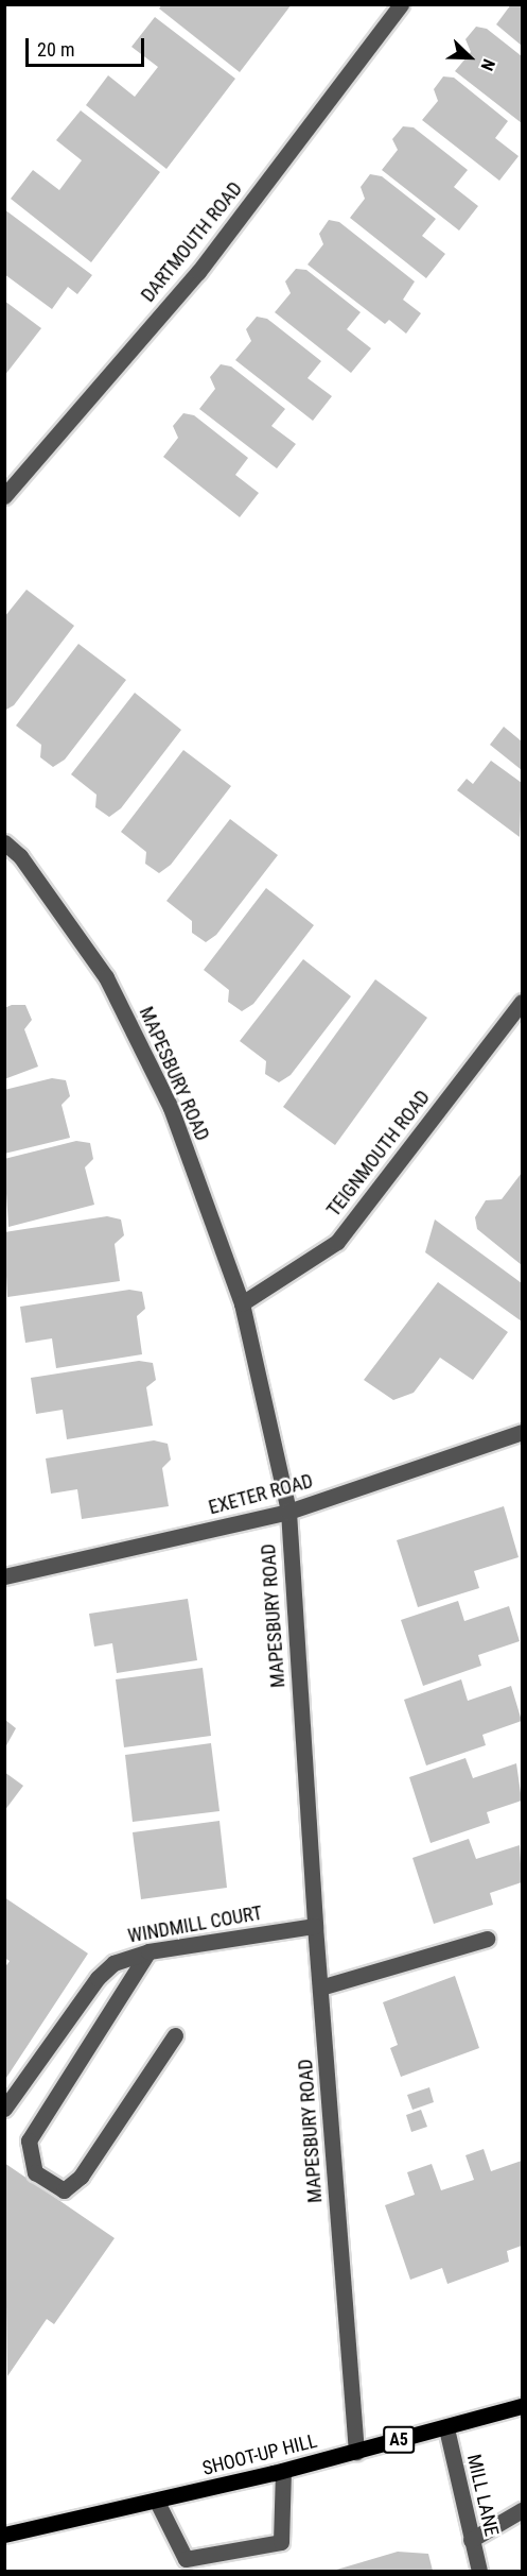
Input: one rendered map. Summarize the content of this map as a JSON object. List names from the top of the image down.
{
  "streets": {
    "main road": ["A5", "SHOOT-UP HILL"],
    "street": [
      "DARTMOUTH ROAD",
      "MAPESBURY ROAD",
      "TEIGNMOUTH ROAD",
      "EXETER ROAD",
      "WINDMILL COURT",
      "MILL LANE"
    ]
  },
  "crossings": [
    ["MAPESBURY ROAD", "TEIGNMOUTH ROAD"],
    ["MAPESBURY ROAD", "EXETER ROAD"],
    ["MAPESBURY ROAD", "WINDMILL COURT"],
    ["MAPESBURY ROAD", "SHOOT-UP HILL"],
    ["SHOOT-UP HILL", "MILL LANE"]
  ],
  "scale_bar": "20 m",
  "north": "bottom right"
}
